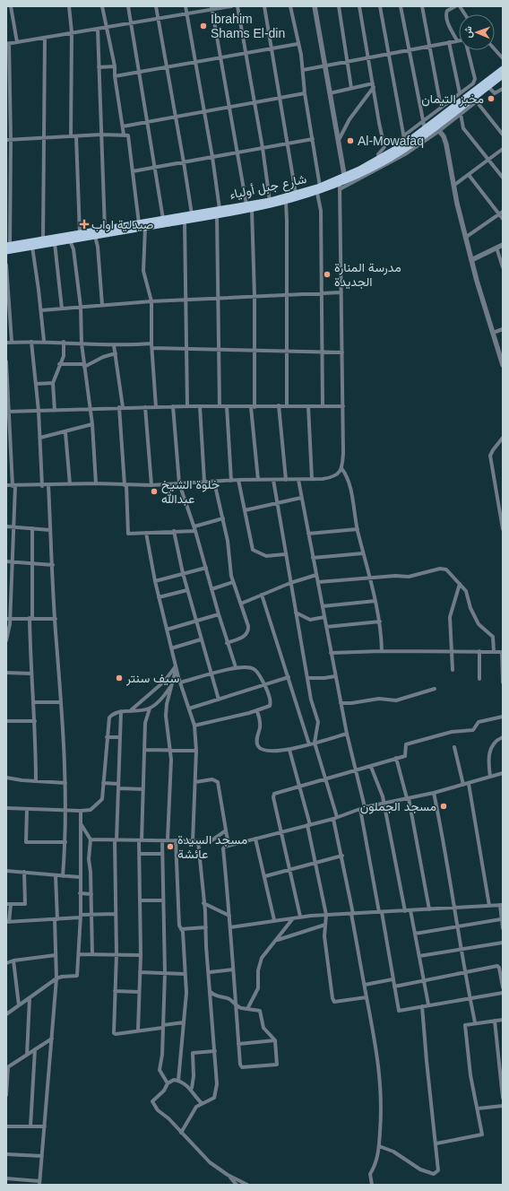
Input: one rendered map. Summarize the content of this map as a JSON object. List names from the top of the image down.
{
  "streets": {
    "main road": ["شارع جبل أولياء"]
  },
  "places": {
    "other": [
      "Ibrahim Shams El-din",
      "مخبز التيمان",
      "Al-Mowafaq",
      "مدرسة المنارة الجديدة",
      "خلوة الشيخ عبدالله",
      "سيف سنتر",
      "مسجد الجملون",
      "مسجد السيدة عائشة"
    ],
    "health": ["صيدلية اواب"]
  },
  "north": "left"
}
